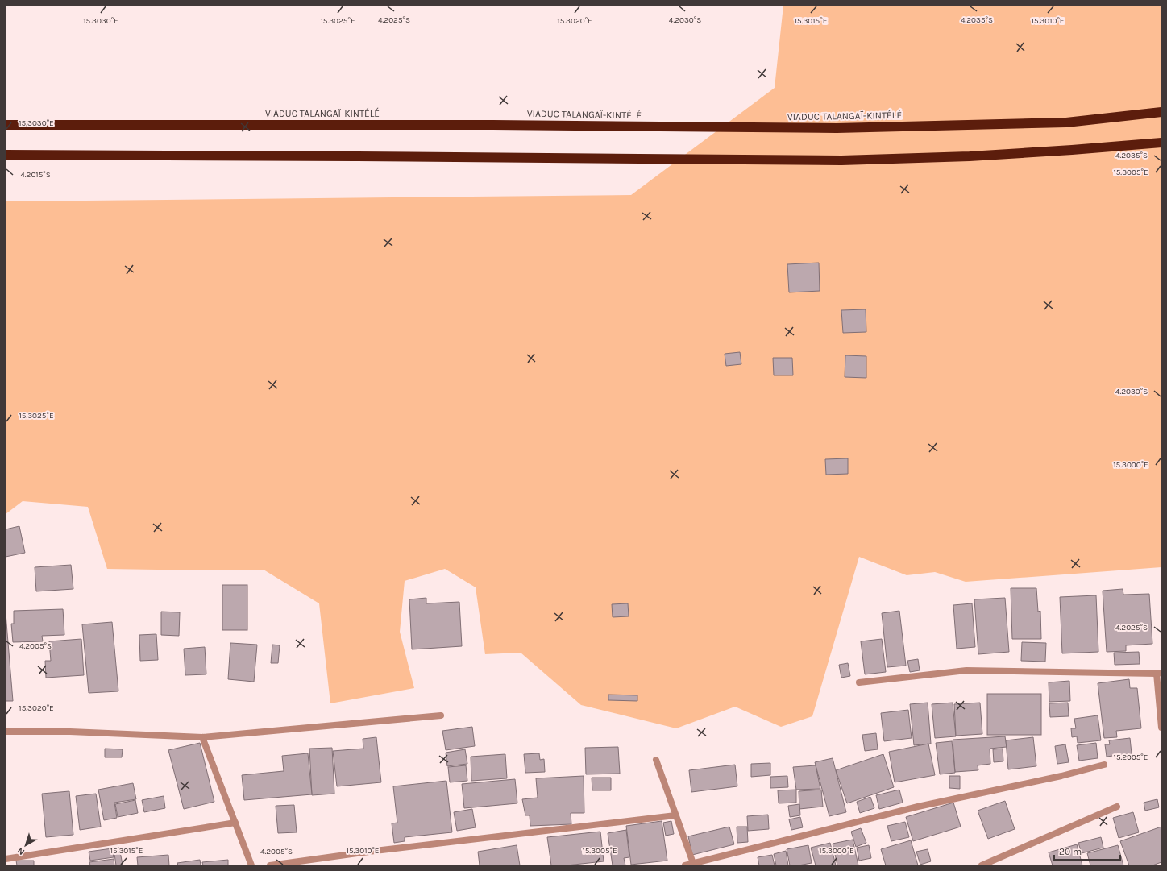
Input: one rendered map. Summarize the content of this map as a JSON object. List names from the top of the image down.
{
  "streets": {
    "highway": ["VIADUC TALANGAÏ-KINTÉLÉ"]
  },
  "scale_bar": "20 m",
  "north": "bottom left",
  "coordinates": [
    "4.2025°S",
    "4.2030°S",
    "4.2035°S",
    "15.3030°E",
    "15.3025°E",
    "15.3020°E",
    "15.3015°E",
    "15.3010°E",
    "15.3005°E",
    "4.2015°S",
    "15.3000°E",
    "4.2005°S",
    "15.2995°E"
  ]
}
